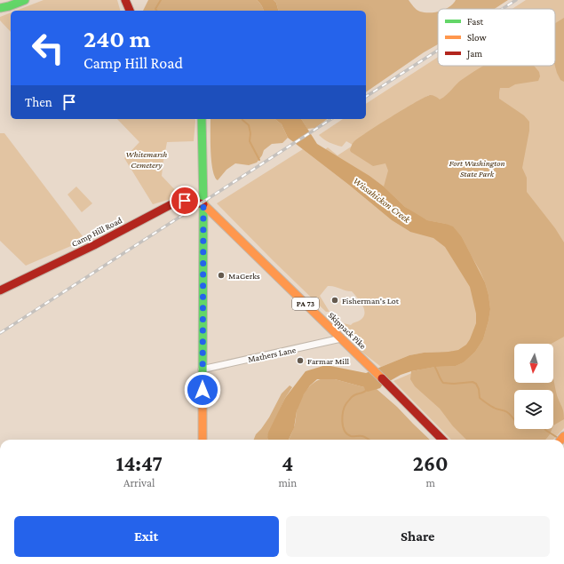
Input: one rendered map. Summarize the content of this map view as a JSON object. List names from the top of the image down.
{
  "streets": {
    "main road": ["Camp Hill Road", "PA 73", "Skippack Pike"],
    "street": ["Mathers Lane"]
  },
  "crossings": [
    ["Camp Hill Road", "Skippack Pike"],
    ["Skippack Pike", "Mathers Lane"]
  ],
  "water": ["Wissahickon Creek"],
  "parks": ["Whitemarsh Cemetery", "Fort Washington State Park"],
  "places": ["MaGerks", "Fisherman's Lot", "Farmar Mill"],
  "legend": ["Fast", "Slow", "Jam"],
  "north": "bottom",
  "page": {
    "turn": ["240 m", "Camp Hill Road"],
    "then": "Then",
    "eta": [
      "14:47",
      "Arrival",
      "4",
      "min",
      "260",
      "m"
    ],
    "buttons": ["Exit", "Share"]
  }
}
